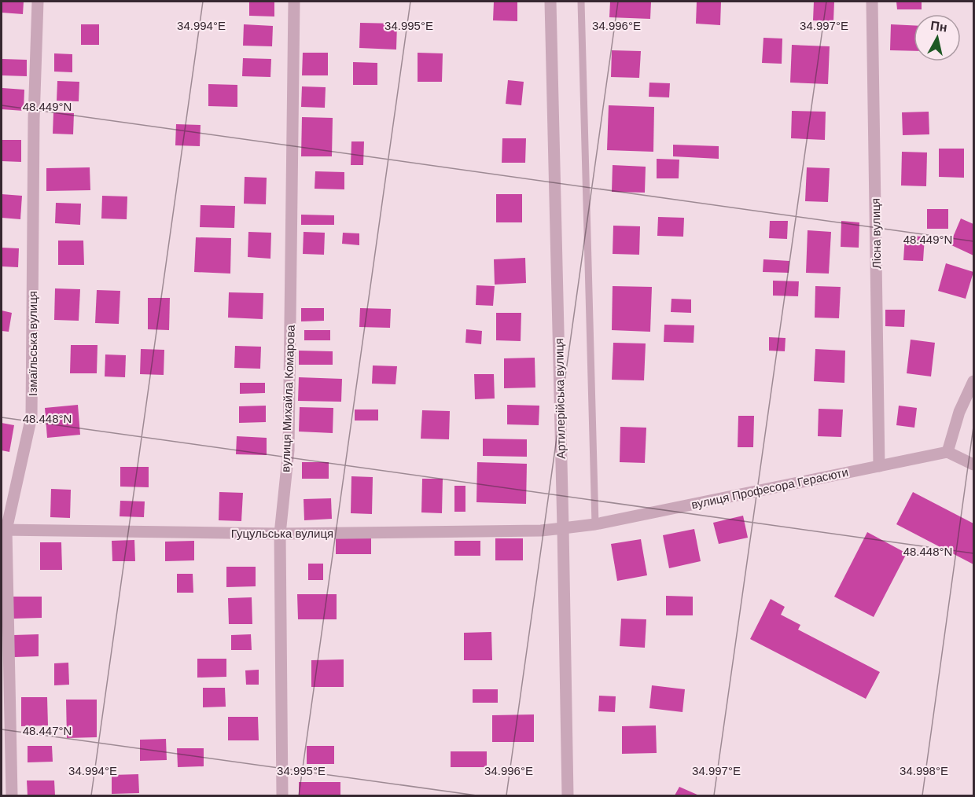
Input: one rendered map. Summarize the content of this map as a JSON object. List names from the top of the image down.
{
  "streets": {
    "street": [
      "Лісна вулиця",
      "Ізмаїльська вулиця",
      "вулиця Михайла Комарова",
      "Артилерійська вулиця",
      "вулиця Професора Герасюти",
      "Гуцульська вулиця"
    ]
  },
  "crossings": [
    ["Лісна вулиця", "вулиця Професора Герасюти"],
    ["Ізмаїльська вулиця", "Гуцульська вулиця"],
    ["вулиця Михайла Комарова", "Гуцульська вулиця"],
    ["Артилерійська вулиця", "вулиця Професора Герасюти"],
    ["Артилерійська вулиця", "Гуцульська вулиця"],
    ["вулиця Професора Герасюти", "Гуцульська вулиця"]
  ],
  "north": "top",
  "coordinates": [
    "34.994°E",
    "34.995°E",
    "34.996°E",
    "34.997°E",
    "48.449°N",
    "48.448°N",
    "48.447°N",
    "34.998°E"
  ]
}
